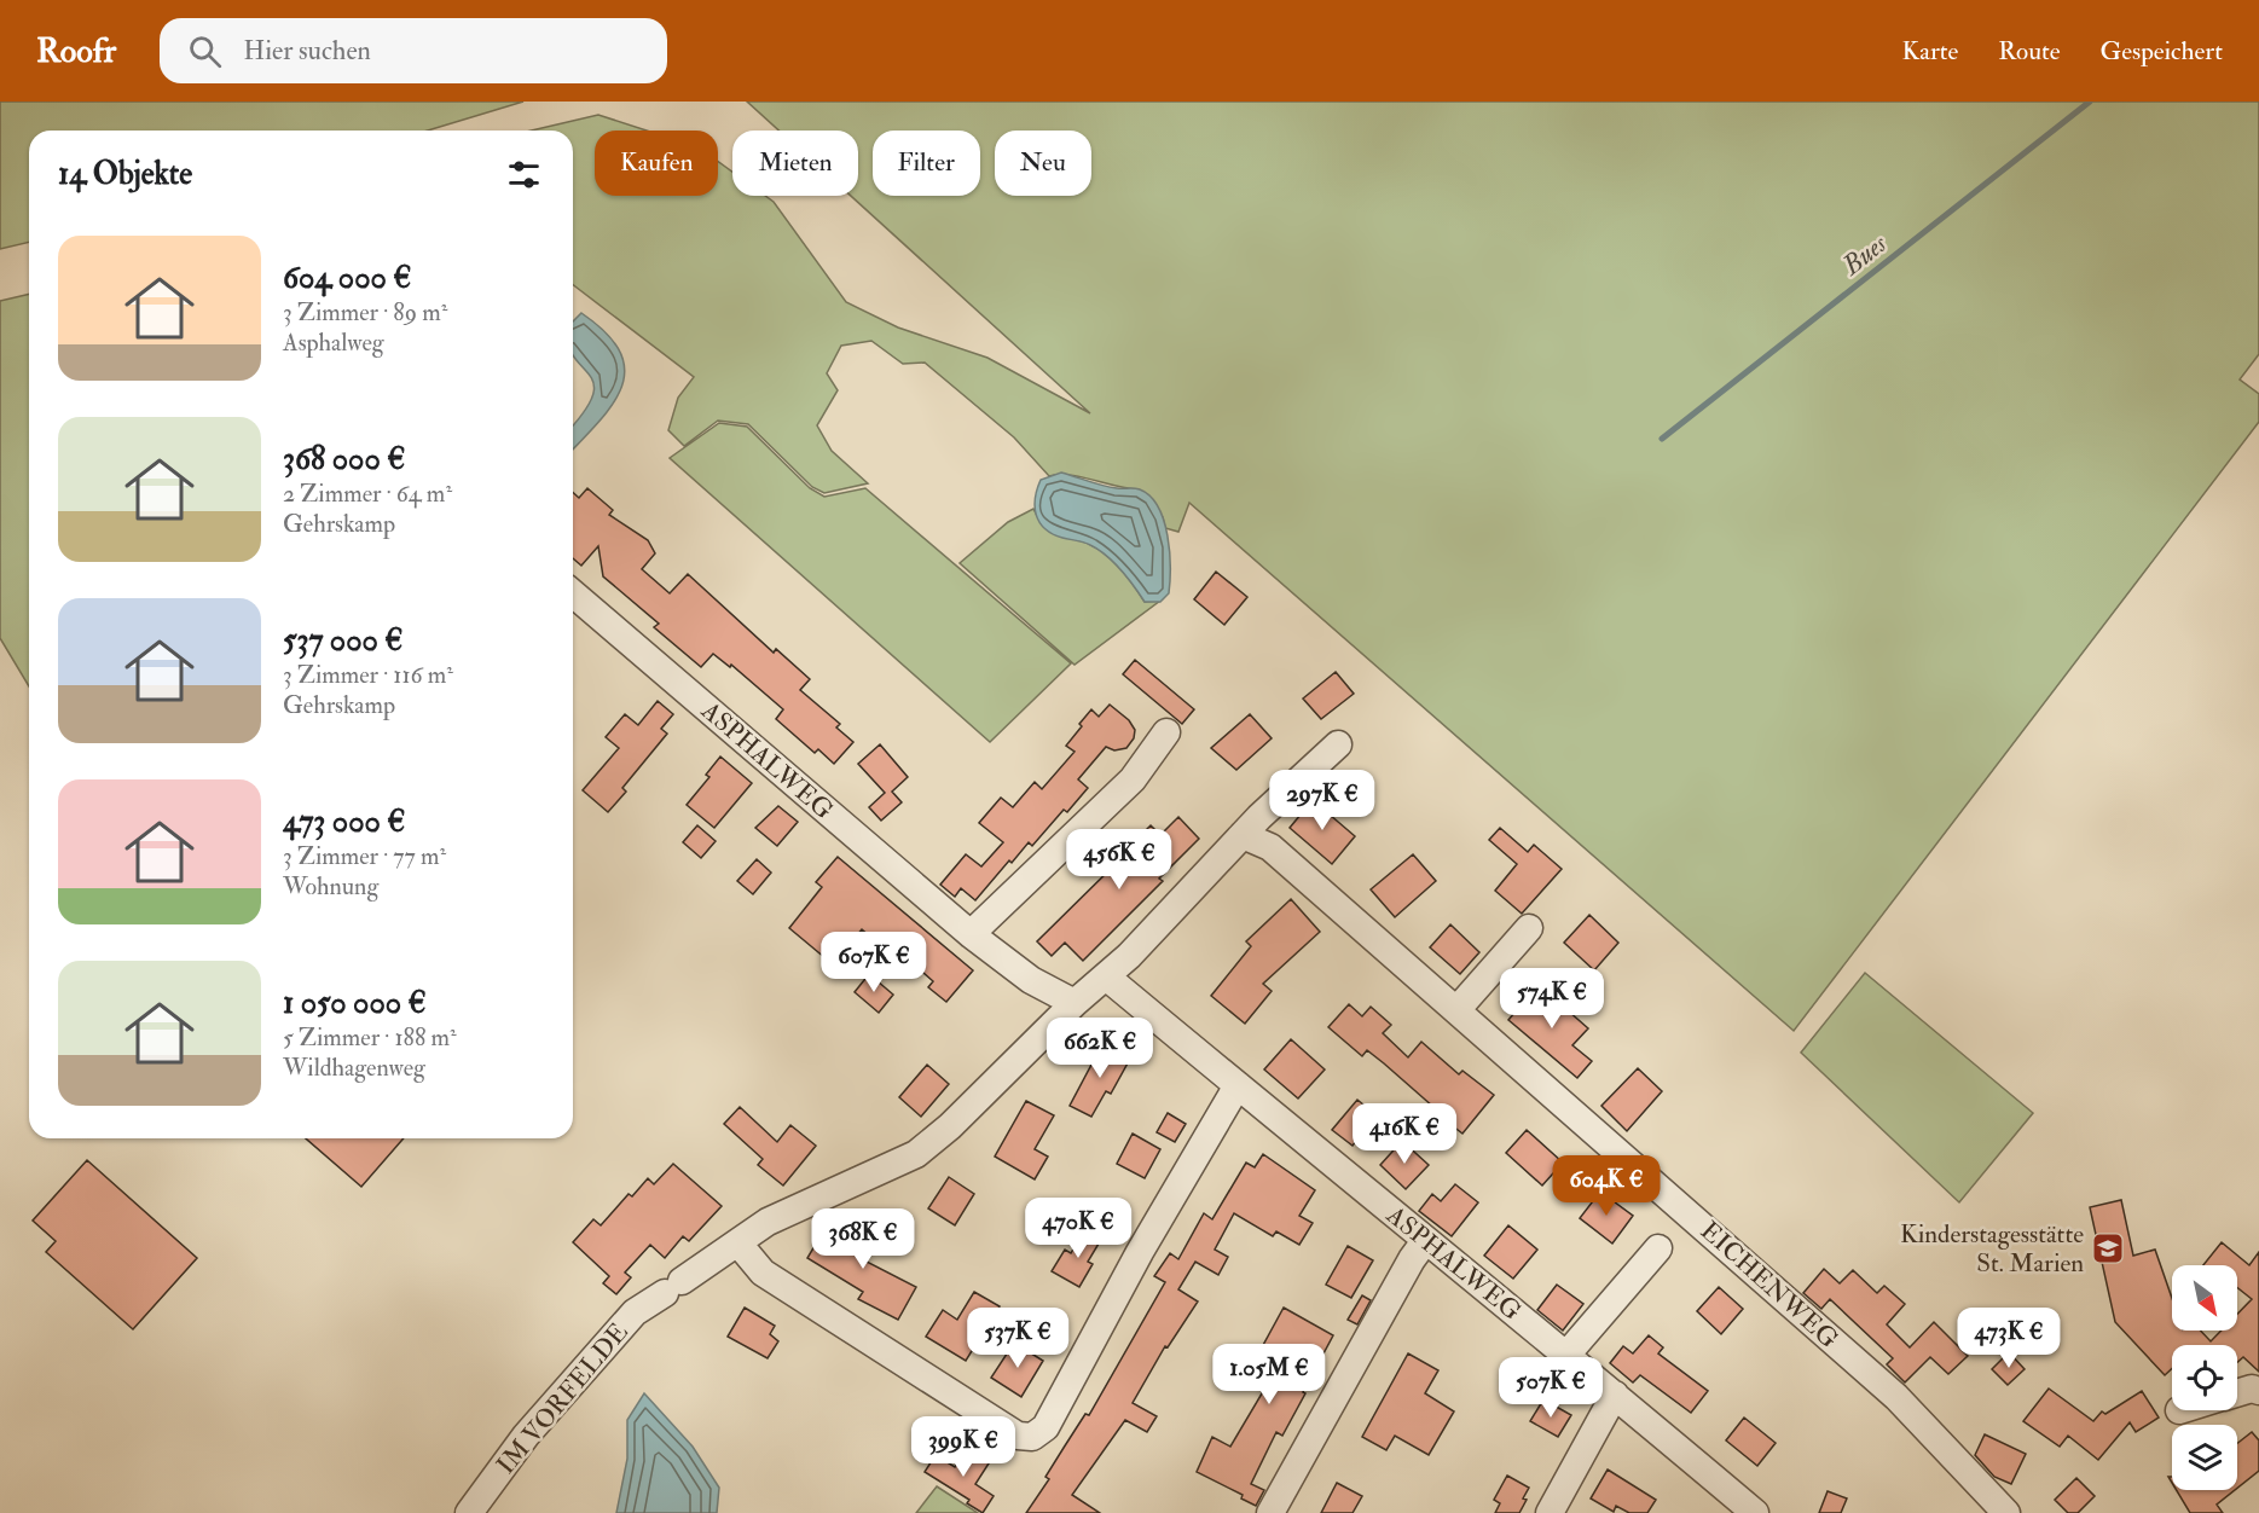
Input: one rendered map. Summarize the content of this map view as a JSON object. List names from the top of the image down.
{
  "streets": {
    "street": ["ASPHALWEG", "EICHENWEG", "IM VORFELDE"]
  },
  "crossings": [
    ["ASPHALWEG", "IM VORFELDE"]
  ],
  "water": ["Bues"],
  "places": {
    "school or university": ["Kinderstagesstätte St. Marien"]
  },
  "north": "bottom right",
  "page": {
    "header": "Roofr",
    "search": "Hier suchen",
    "nav": ["Karte", "Route", "Gespeichert"],
    "chip": [
      "Kaufen",
      "Mieten",
      "Filter",
      "Neu"
    ],
    "heading": "14 Objekte",
    "list": [
      {
        "name": "604 000 €",
        "note": "3 Zimmer · 89 m² · Asphalweg"
      },
      {
        "name": "368 000 €",
        "note": "2 Zimmer · 64 m² · Gehrskamp"
      },
      {
        "name": "537 000 €",
        "note": "3 Zimmer · 116 m² · Gehrskamp"
      },
      {
        "name": "473 000 €",
        "note": "3 Zimmer · 77 m² · Wohnung"
      },
      {
        "name": "1 050 000 €",
        "note": "5 Zimmer · 188 m² · Wildhagenweg"
      }
    ],
    "price": [
      "297K €",
      "456K €",
      "607K €",
      "574K €",
      "662K €",
      "416K €",
      "604K €",
      "470K €",
      "368K €",
      "537K €",
      "473K €",
      "1.05M €",
      "507K €",
      "399K €"
    ]
  }
}
